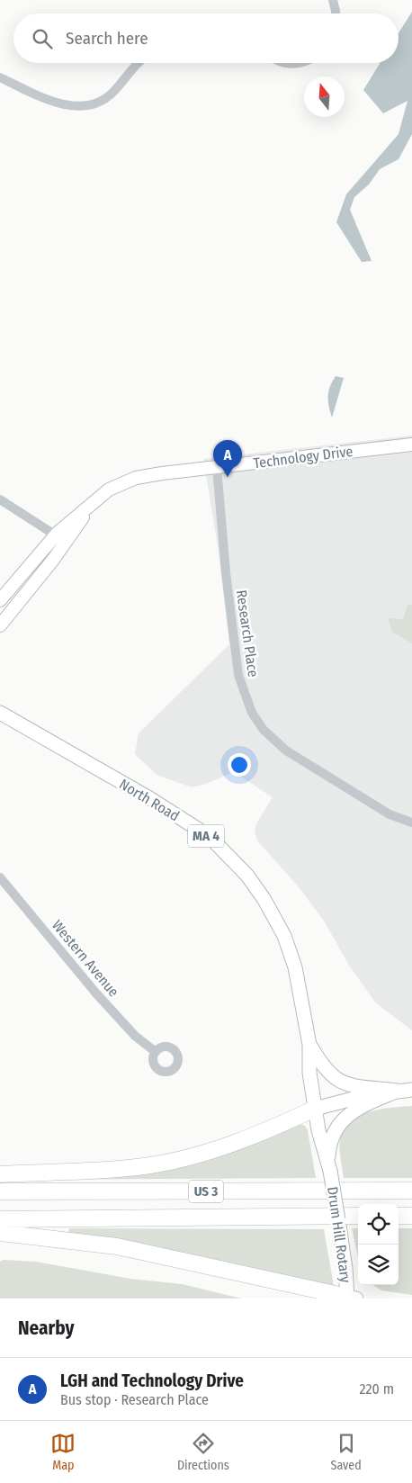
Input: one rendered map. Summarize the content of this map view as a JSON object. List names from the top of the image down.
{
  "streets": {
    "highway": ["US 3"],
    "main road": ["North Road", "MA 4", "Drum Hill Rotary"],
    "street": ["Technology Drive", "Research Place", "Western Avenue"]
  },
  "crossings": [
    ["Technology Drive", "Research Place"],
    ["North Road", "Drum Hill Rotary"]
  ],
  "north": "top",
  "page": {
    "search": "Search here",
    "pins": "A",
    "heading": "Nearby",
    "list": [
      {
        "mark": "A",
        "name": "LGH and Technology Drive",
        "note": "Bus stop · Research Place",
        "value": "220 m"
      }
    ],
    "nav": ["Map", "Directions", "Saved"]
  }
}
